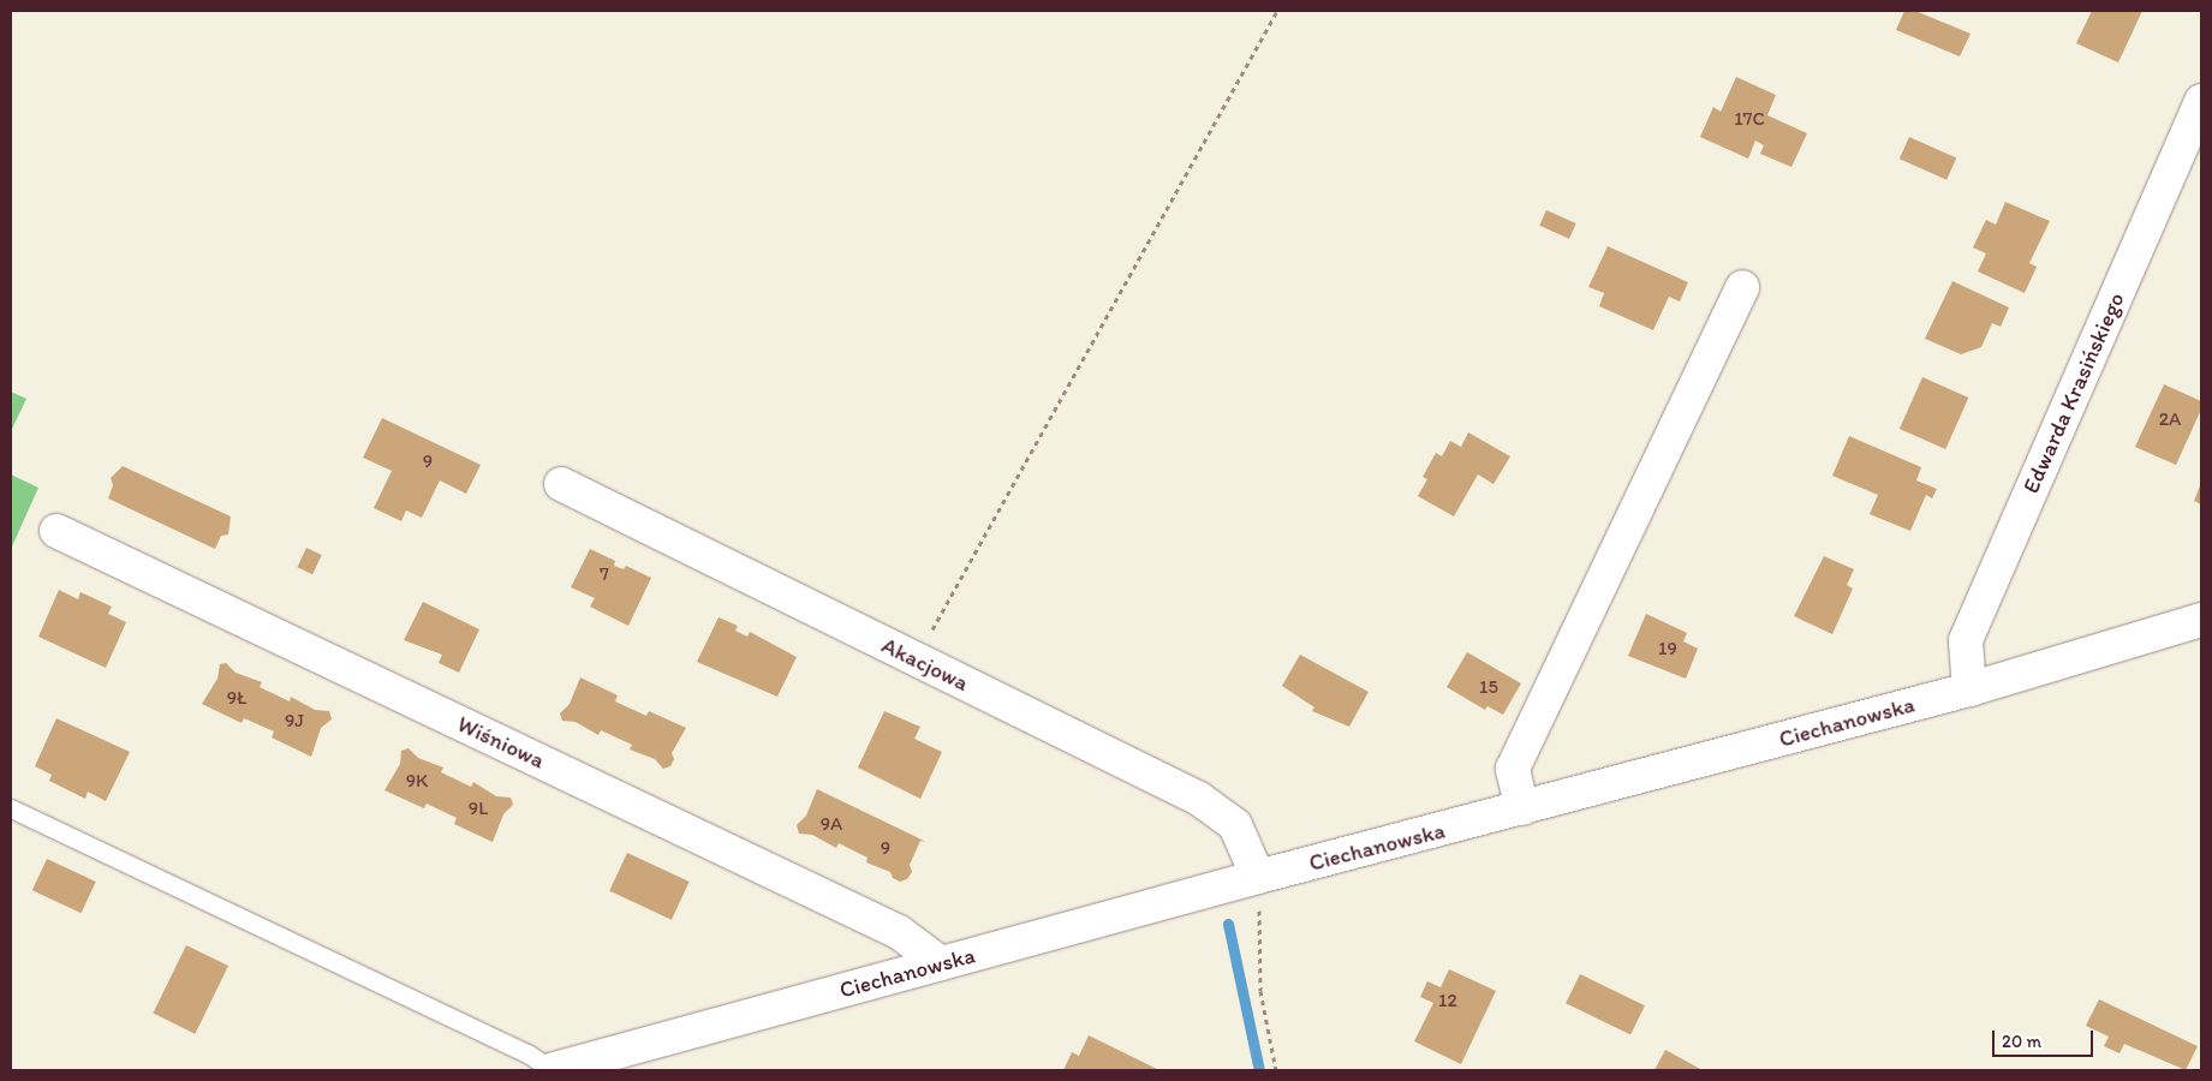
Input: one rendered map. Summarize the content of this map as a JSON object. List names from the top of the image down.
{
  "streets": {
    "street": [
      "Edwarda Krasińskiego",
      "Akacjowa",
      "Ciechanowska",
      "Wiśniowa"
    ]
  },
  "crossings": [
    ["Edwarda Krasińskiego", "Ciechanowska"],
    ["Akacjowa", "Ciechanowska"],
    ["Ciechanowska", "Wiśniowa"]
  ],
  "house_numbers": [
    "17C",
    "2A",
    "9",
    "7",
    "19",
    "15",
    "9Ł",
    "9J",
    "9K",
    "9L",
    "9A",
    "9",
    "12"
  ],
  "scale_bar": "20 m"
}
